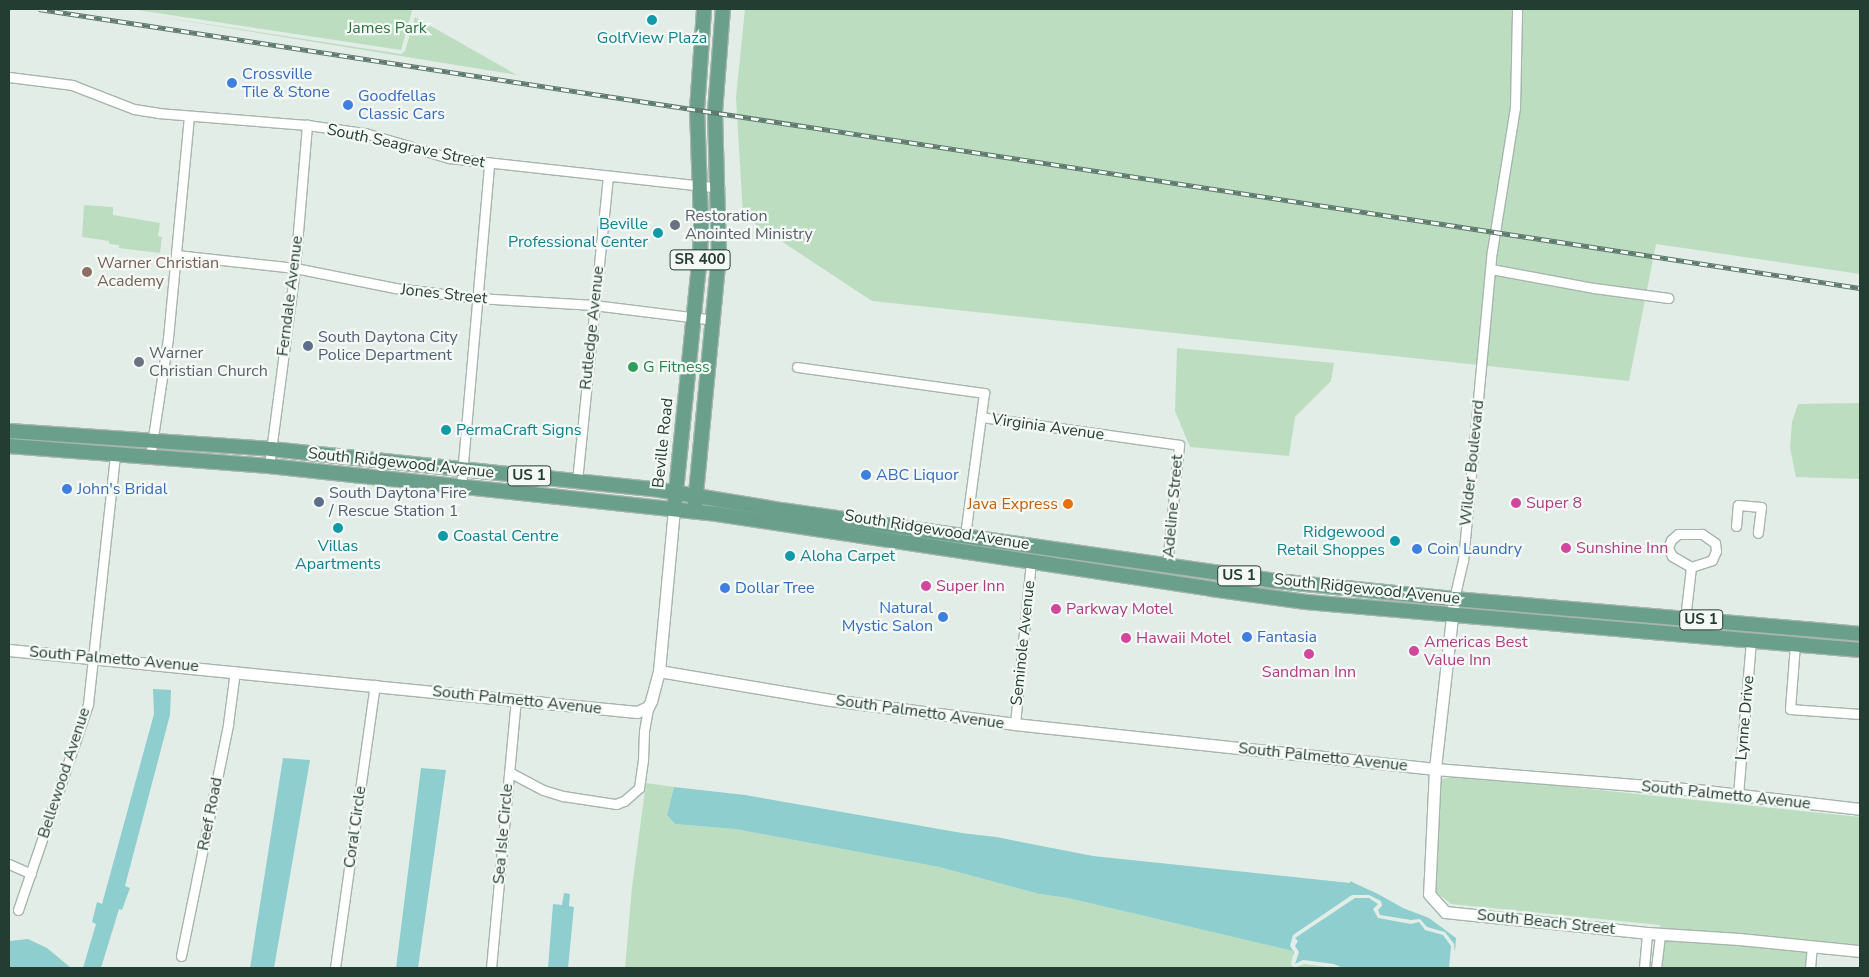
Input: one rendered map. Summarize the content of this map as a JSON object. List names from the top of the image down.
{
  "streets": {
    "main road": [
      "SR 400",
      "Beville Road",
      "South Ridgewood Avenue",
      "US 1"
    ],
    "street": [
      "South Seagrave Street",
      "Jones Street",
      "Ferndale Avenue",
      "Rutledge Avenue",
      "Virginia Avenue",
      "Wilder Boulevard",
      "Adeline Street",
      "Seminole Avenue",
      "South Palmetto Avenue",
      "Lynne Drive",
      "Bellewood Avenue",
      "Reef Road",
      "Coral Circle",
      "Sea Isle Circle",
      "South Beach Street"
    ]
  },
  "crossings": [
    ["South Seagrave Street", "SR 400"],
    ["South Seagrave Street", "Ferndale Avenue"],
    ["South Seagrave Street", "Rutledge Avenue"],
    ["South Seagrave Street", "Beville Road"],
    ["SR 400", "Jones Street"],
    ["SR 400", "South Ridgewood Avenue"],
    ["Jones Street", "Ferndale Avenue"],
    ["Jones Street", "Rutledge Avenue"],
    ["Jones Street", "Beville Road"],
    ["Ferndale Avenue", "South Ridgewood Avenue"],
    ["Rutledge Avenue", "South Ridgewood Avenue"],
    ["Virginia Avenue", "Adeline Street"],
    ["Beville Road", "South Ridgewood Avenue"],
    ["Beville Road", "South Palmetto Avenue"],
    ["South Ridgewood Avenue", "Wilder Boulevard"],
    ["South Ridgewood Avenue", "Adeline Street"],
    ["South Ridgewood Avenue", "Seminole Avenue"],
    ["South Ridgewood Avenue", "Lynne Drive"],
    ["South Ridgewood Avenue", "Bellewood Avenue"],
    ["Wilder Boulevard", "South Palmetto Avenue"],
    ["Wilder Boulevard", "South Beach Street"],
    ["Seminole Avenue", "South Palmetto Avenue"],
    ["South Palmetto Avenue", "Lynne Drive"],
    ["South Palmetto Avenue", "Bellewood Avenue"],
    ["South Palmetto Avenue", "Reef Road"],
    ["South Palmetto Avenue", "Coral Circle"],
    ["South Palmetto Avenue", "Sea Isle Circle"]
  ],
  "parks": ["James Park"],
  "places": [
    "GolfView Plaza",
    "Crossville Tile & Stone",
    "Goodfellas Classic Cars",
    "Restoration Anointed Ministry",
    "Beville Professional Center",
    "Warner Christian Academy",
    "South Daytona City Police Department",
    "Warner Christian Church",
    "G Fitness",
    "PermaCraft Signs",
    "ABC Liquor",
    "John's Bridal",
    "South Daytona Fire / Rescue Station 1",
    "Super 8",
    "Java Express",
    "Villas Apartments",
    "Coastal Centre",
    "Ridgewood Retail Shoppes",
    "Sunshine Inn",
    "Coin Laundry",
    "Aloha Carpet",
    "Super Inn",
    "Dollar Tree",
    "Parkway Motel",
    "Natural Mystic Salon",
    "Fantasia",
    "Hawaii Motel",
    "Americas Best Value Inn",
    "Sandman Inn"
  ]
}
